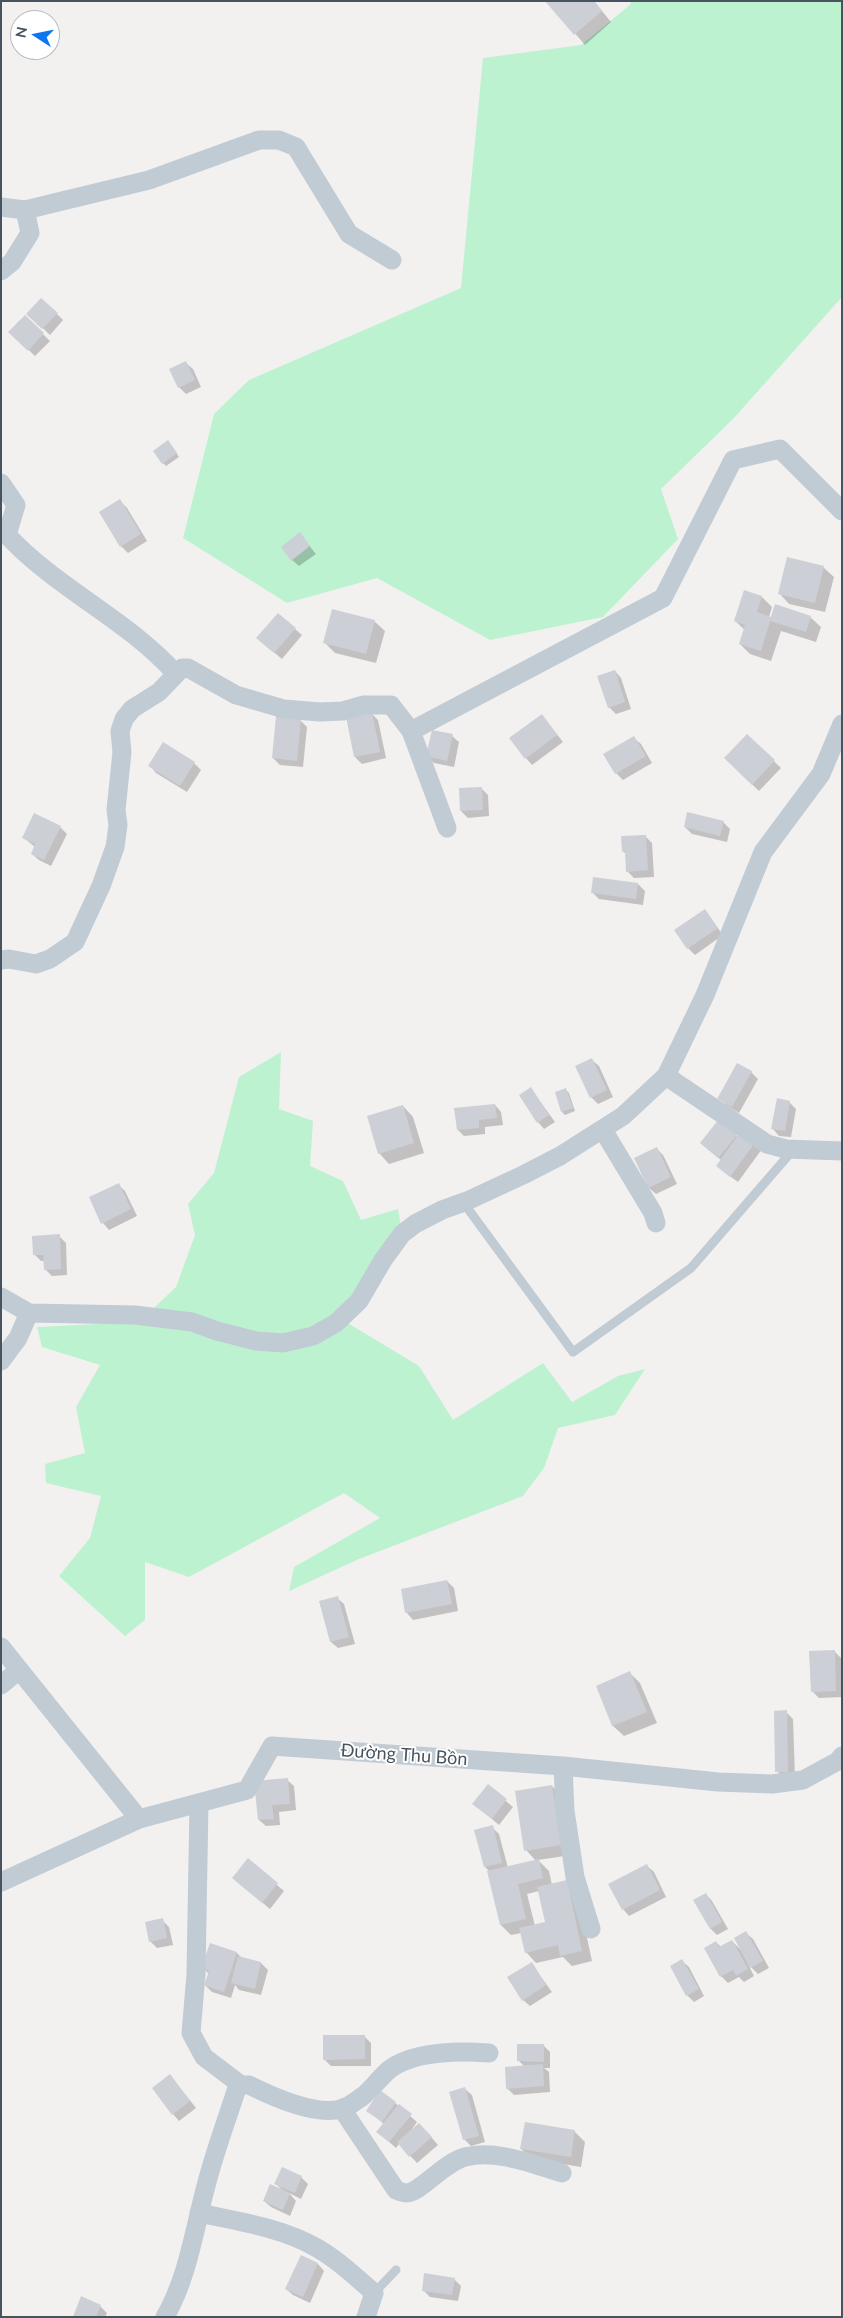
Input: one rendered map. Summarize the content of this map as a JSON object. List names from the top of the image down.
{
  "streets": {
    "street": ["Đường Thu Bồn"]
  },
  "north": "left"
}
